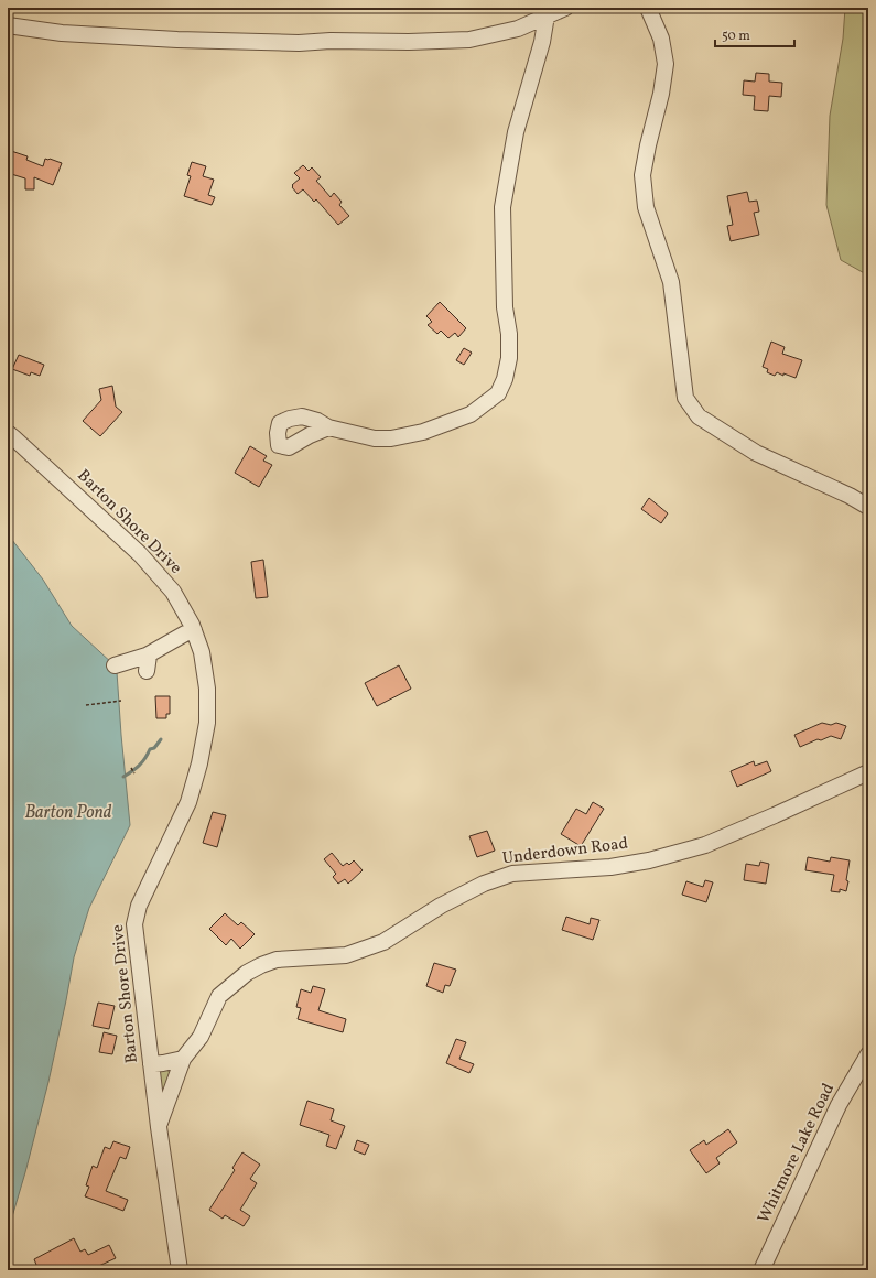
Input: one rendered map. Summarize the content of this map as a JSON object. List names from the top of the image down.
{
  "streets": {
    "street": ["Barton Shore Drive", "Underdown Road", "Whitmore Lake Road"]
  },
  "crossings": [
    ["Barton Shore Drive", "Underdown Road"]
  ],
  "water": ["Barton Pond"],
  "scale_bar": "50 m"
}
